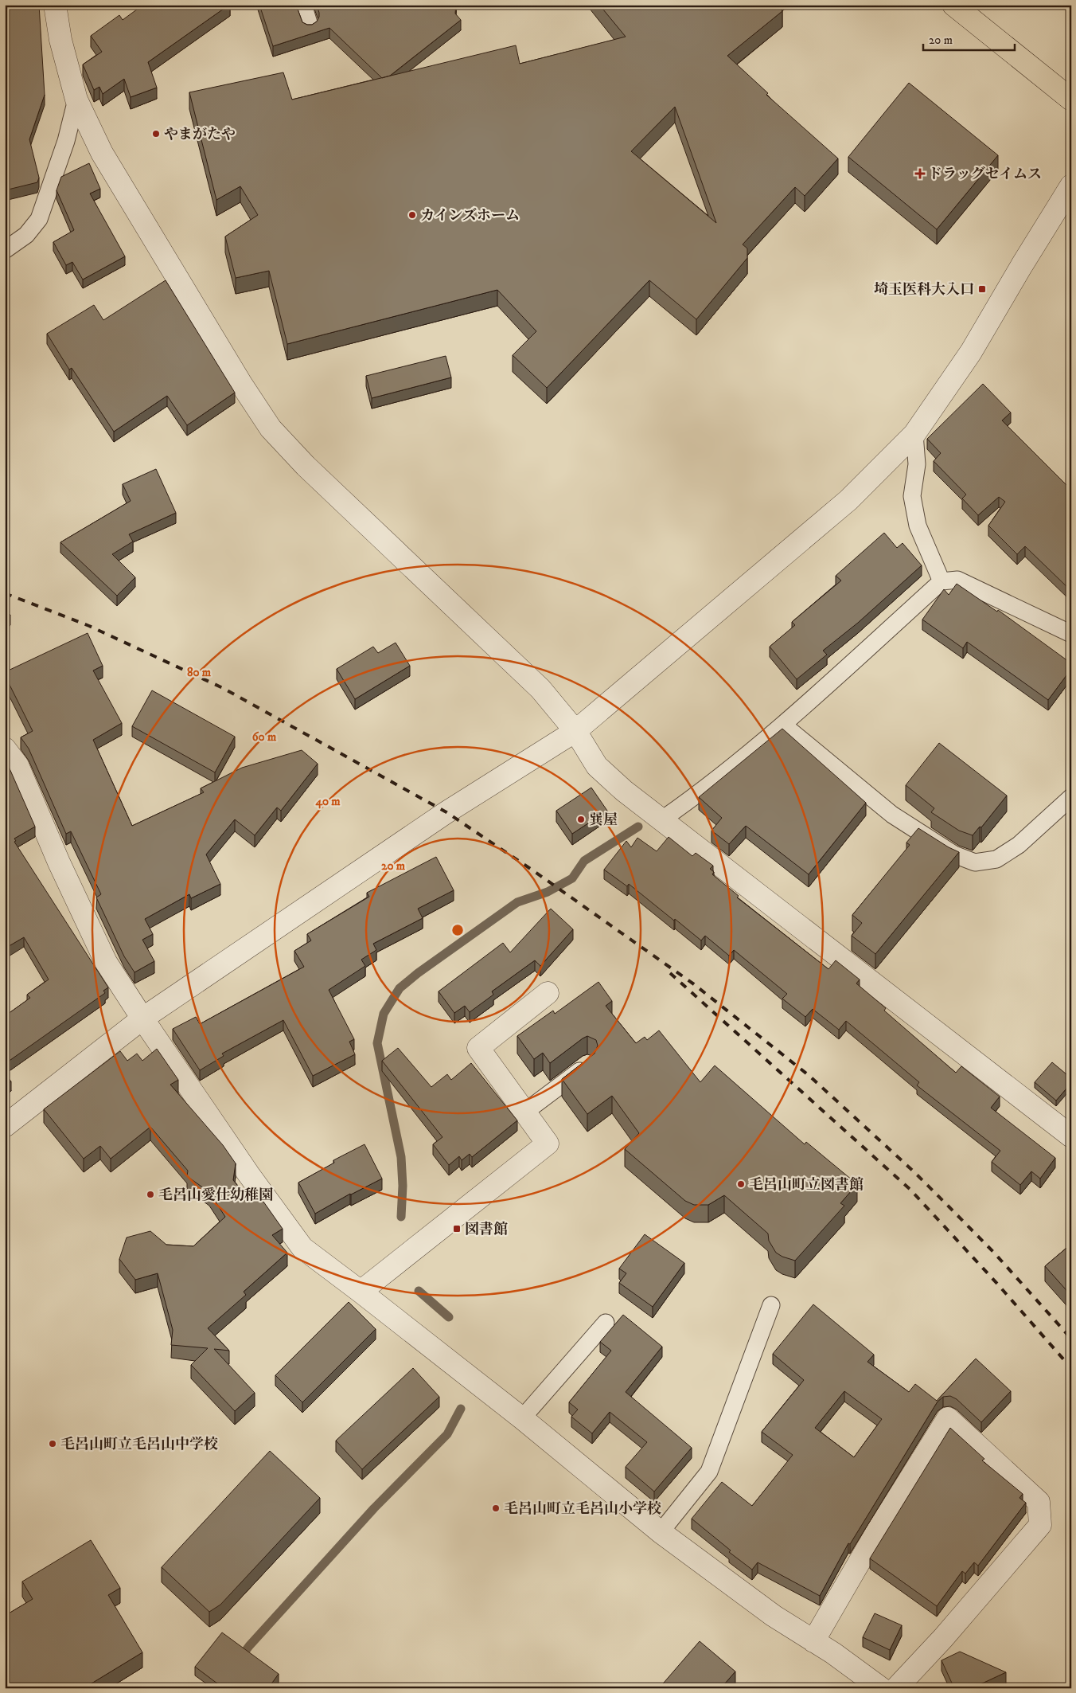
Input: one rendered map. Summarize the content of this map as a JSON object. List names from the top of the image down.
{
  "places": {
    "other": [
      "やまがたや",
      "カインズホーム",
      "巽屋",
      "毛呂山町立図書館",
      "毛呂山愛仕幼稚園",
      "毛呂山町立毛呂山中学校",
      "毛呂山町立毛呂山小学校"
    ],
    "health": ["ドラッグセイムス"],
    "transit": ["埼玉医科大入口", "図書館"]
  },
  "scale_bar": "20 m",
  "rings": [
    "80 m",
    "60 m",
    "40 m",
    "20 m"
  ]
}
